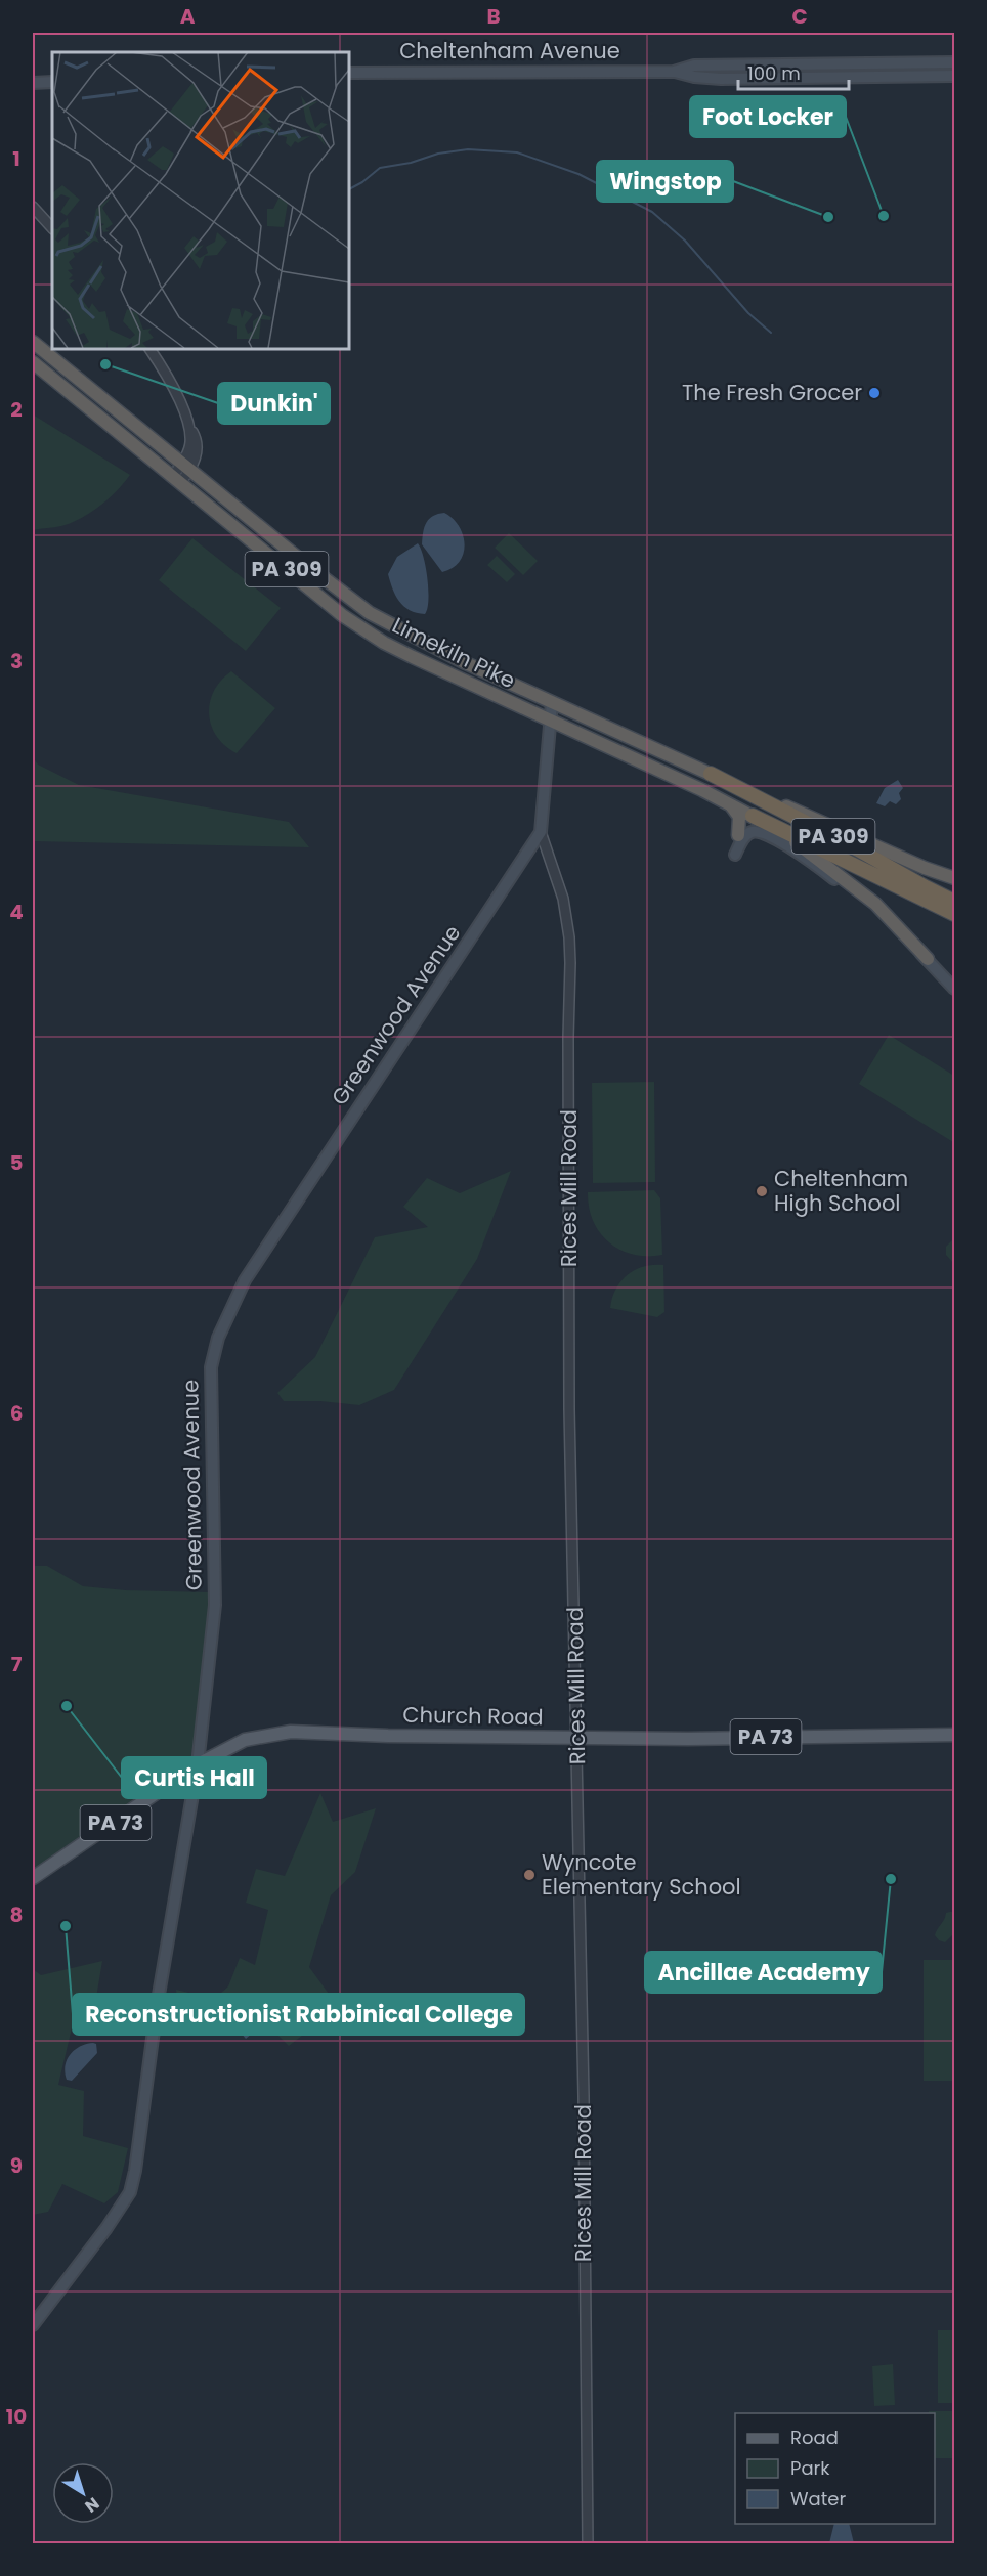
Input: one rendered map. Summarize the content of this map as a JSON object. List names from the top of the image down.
{
  "streets": {
    "highway": ["PA 309", "Limekiln Pike"],
    "main road": [
      "Cheltenham Avenue",
      "Greenwood Avenue",
      "Church Road",
      "PA 73"
    ],
    "street": ["Rices Mill Road"]
  },
  "crossings": [
    ["PA 309", "Limekiln Pike"],
    ["Limekiln Pike", "Greenwood Avenue"],
    ["Greenwood Avenue", "Rices Mill Road"],
    ["Greenwood Avenue", "Church Road"],
    ["Rices Mill Road", "Church Road"]
  ],
  "places": [
    "Foot Locker",
    "Wingstop",
    "Dunkin'",
    "The Fresh Grocer",
    "Cheltenham High School",
    "Curtis Hall",
    "Wyncote Elementary School",
    "Ancillae Academy",
    "Reconstructionist Rabbinical College"
  ],
  "legend": ["Road", "Park", "Water"],
  "scale_bar": "100 m",
  "north": "bottom right",
  "grid": {
    "columns": ["A", "B", "C"],
    "rows": [
      "1",
      "2",
      "3",
      "4",
      "5",
      "6",
      "7",
      "8",
      "9",
      "10"
    ]
  }
}
